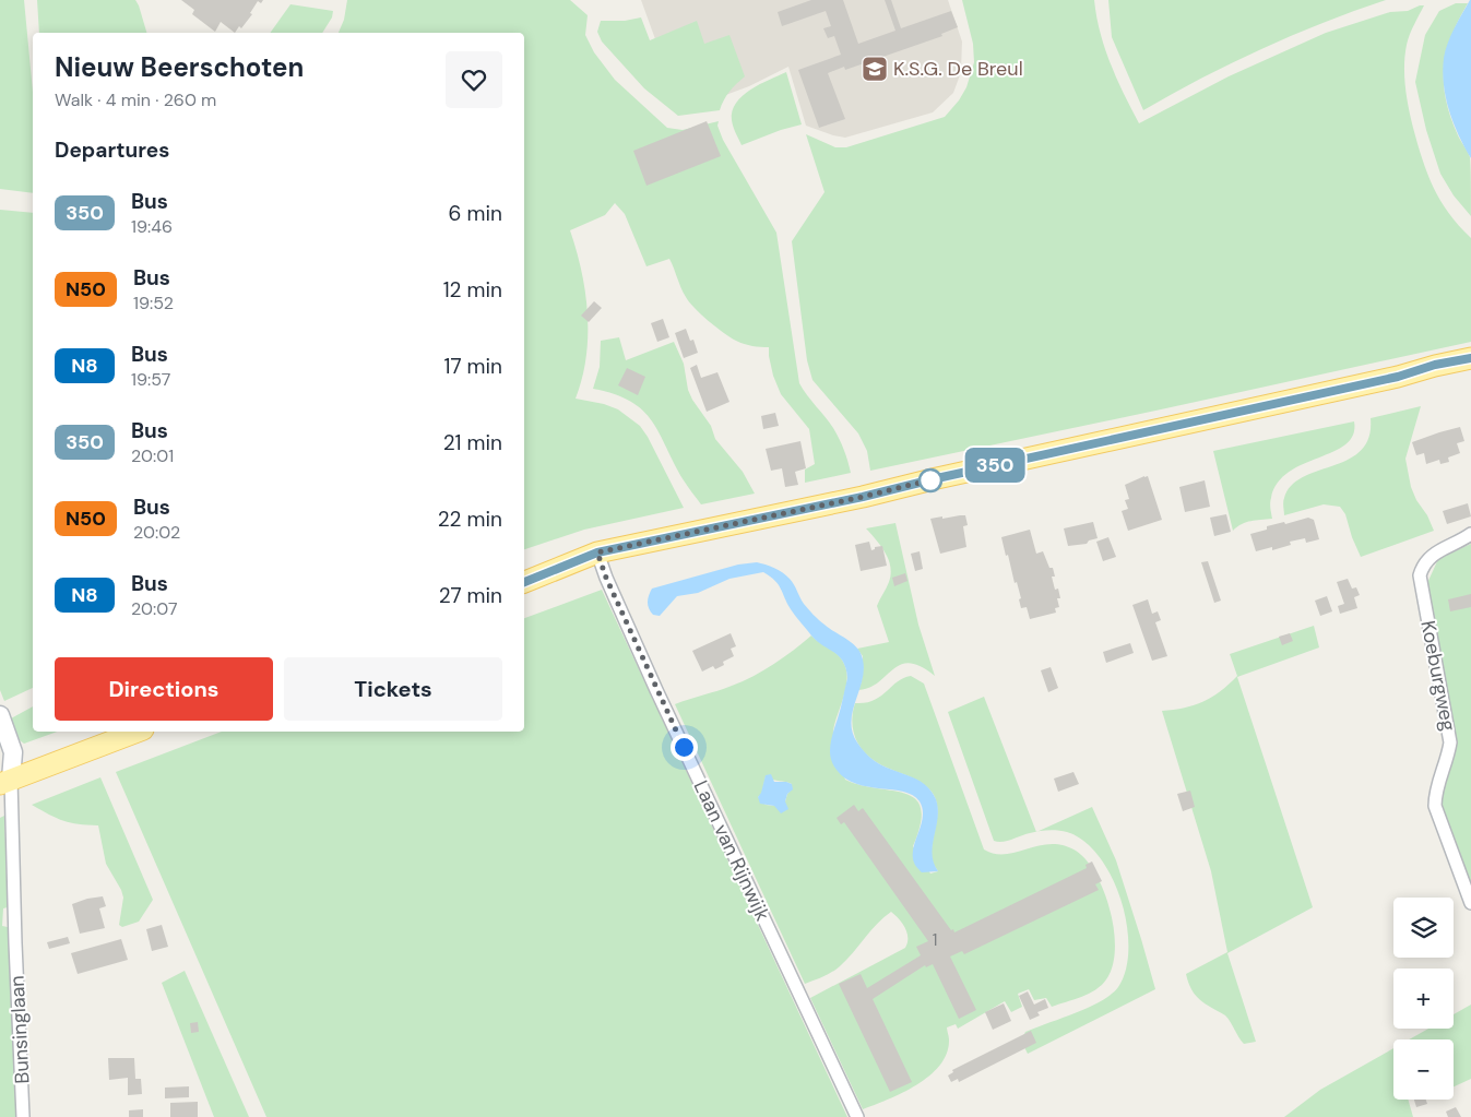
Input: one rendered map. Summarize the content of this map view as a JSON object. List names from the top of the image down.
{
  "streets": {
    "street": ["Koeburgweg", "Laan van Rijnwijk", "Bunsinglaan"]
  },
  "places": {
    "school or university": ["K.S.G. De Breul"]
  },
  "lines": ["bus line 350"],
  "house_numbers": ["1"],
  "page": {
    "on_map": "350",
    "heading": [
      ["Nieuw Beerschoten", "Walk · 4 min · 260 m"],
      "Departures"
    ],
    "list": [
      {
        "mark": "350",
        "name": "Bus",
        "note": "19:46",
        "value": "6 min"
      },
      {
        "mark": "N50",
        "name": "Bus",
        "note": "19:52",
        "value": "12 min"
      },
      {
        "mark": "N8",
        "name": "Bus",
        "note": "19:57",
        "value": "17 min"
      },
      {
        "mark": "350",
        "name": "Bus",
        "note": "20:01",
        "value": "21 min"
      },
      {
        "mark": "N50",
        "name": "Bus",
        "note": "20:02",
        "value": "22 min"
      },
      {
        "mark": "N8",
        "name": "Bus",
        "note": "20:07",
        "value": "27 min"
      }
    ],
    "buttons": ["Directions", "Tickets"],
    "map_buttons": ["+", "−"]
  }
}
